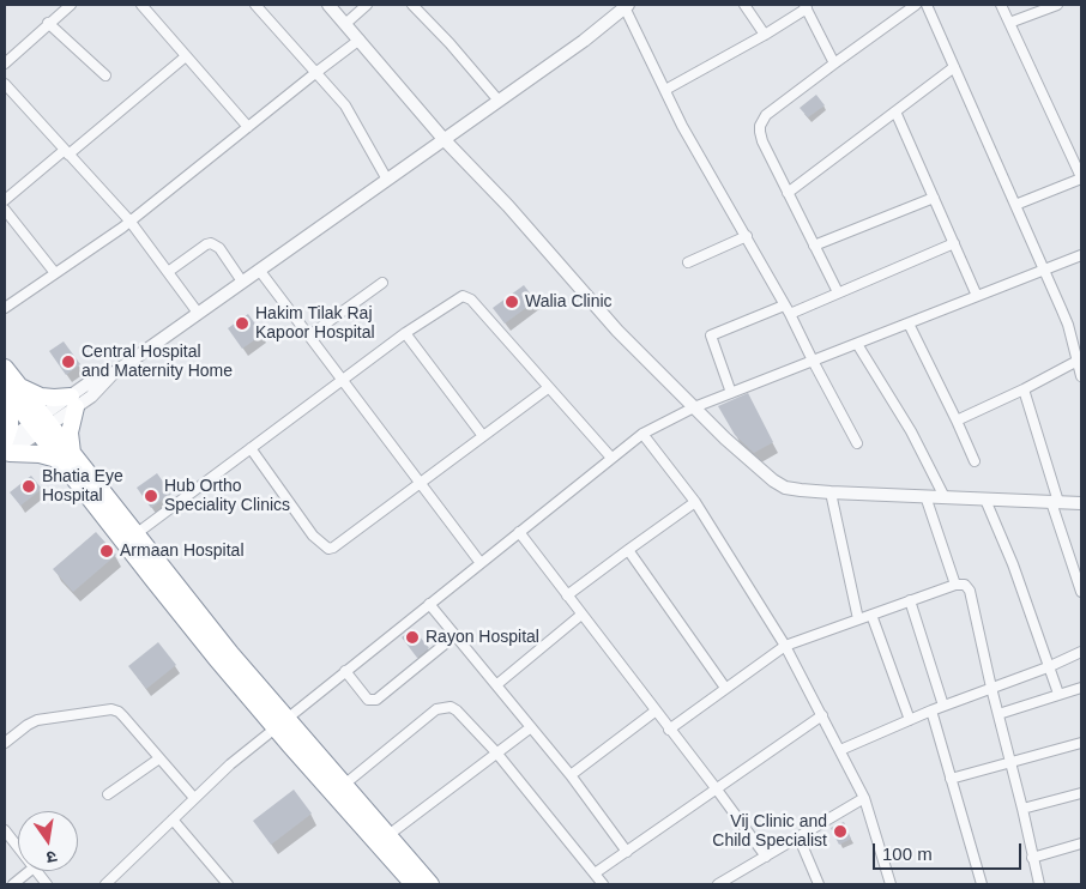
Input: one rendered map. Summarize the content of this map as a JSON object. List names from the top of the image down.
{
  "places": [
    "Walia Clinic",
    "Hakim Tilak Raj Kapoor Hospital",
    "Central Hospital and Maternity Home",
    "Bhatia Eye Hospital",
    "Hub Ortho Speciality Clinics",
    "Armaan Hospital",
    "Rayon Hospital",
    "Vij Clinic and Child Specialist"
  ],
  "scale_bar": "100 m",
  "north": "bottom"
}
